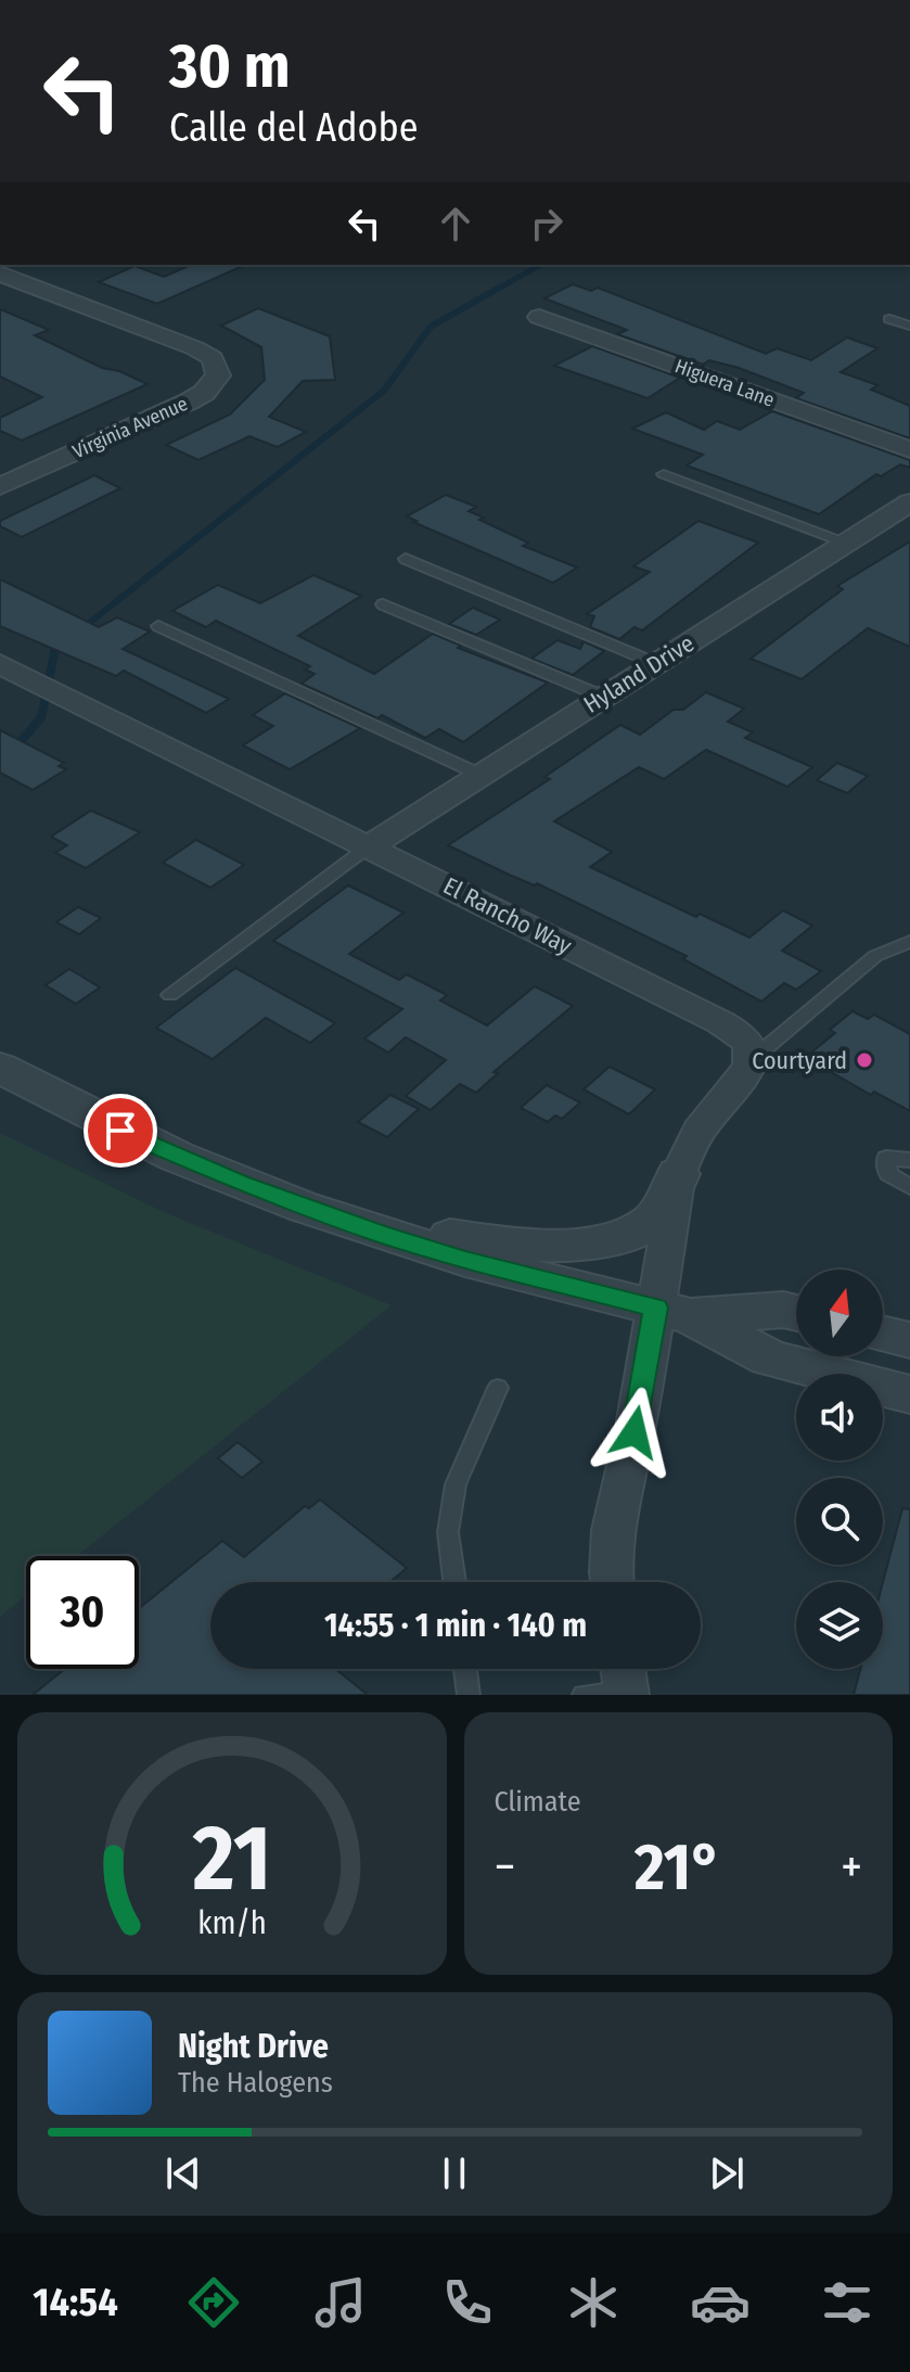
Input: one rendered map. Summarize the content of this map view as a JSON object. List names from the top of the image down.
{
  "streets": {
    "street": [
      "Higuera Lane",
      "Virginia Avenue",
      "Hyland Drive",
      "El Rancho Way"
    ]
  },
  "crossings": [
    ["Hyland Drive", "El Rancho Way"]
  ],
  "places": ["Courtyard"],
  "north": "top",
  "page": {
    "turn": ["30 m", "Calle del Adobe"],
    "limit": "30",
    "trip": "14:55 · 1 min · 140 m",
    "tile": "Climate",
    "heat": ["−", "21°", "+"],
    "song": ["Night Drive", "The Halogens"],
    "tabs": "14:54",
    "gauge": ["21", "km/h"]
  }
}
